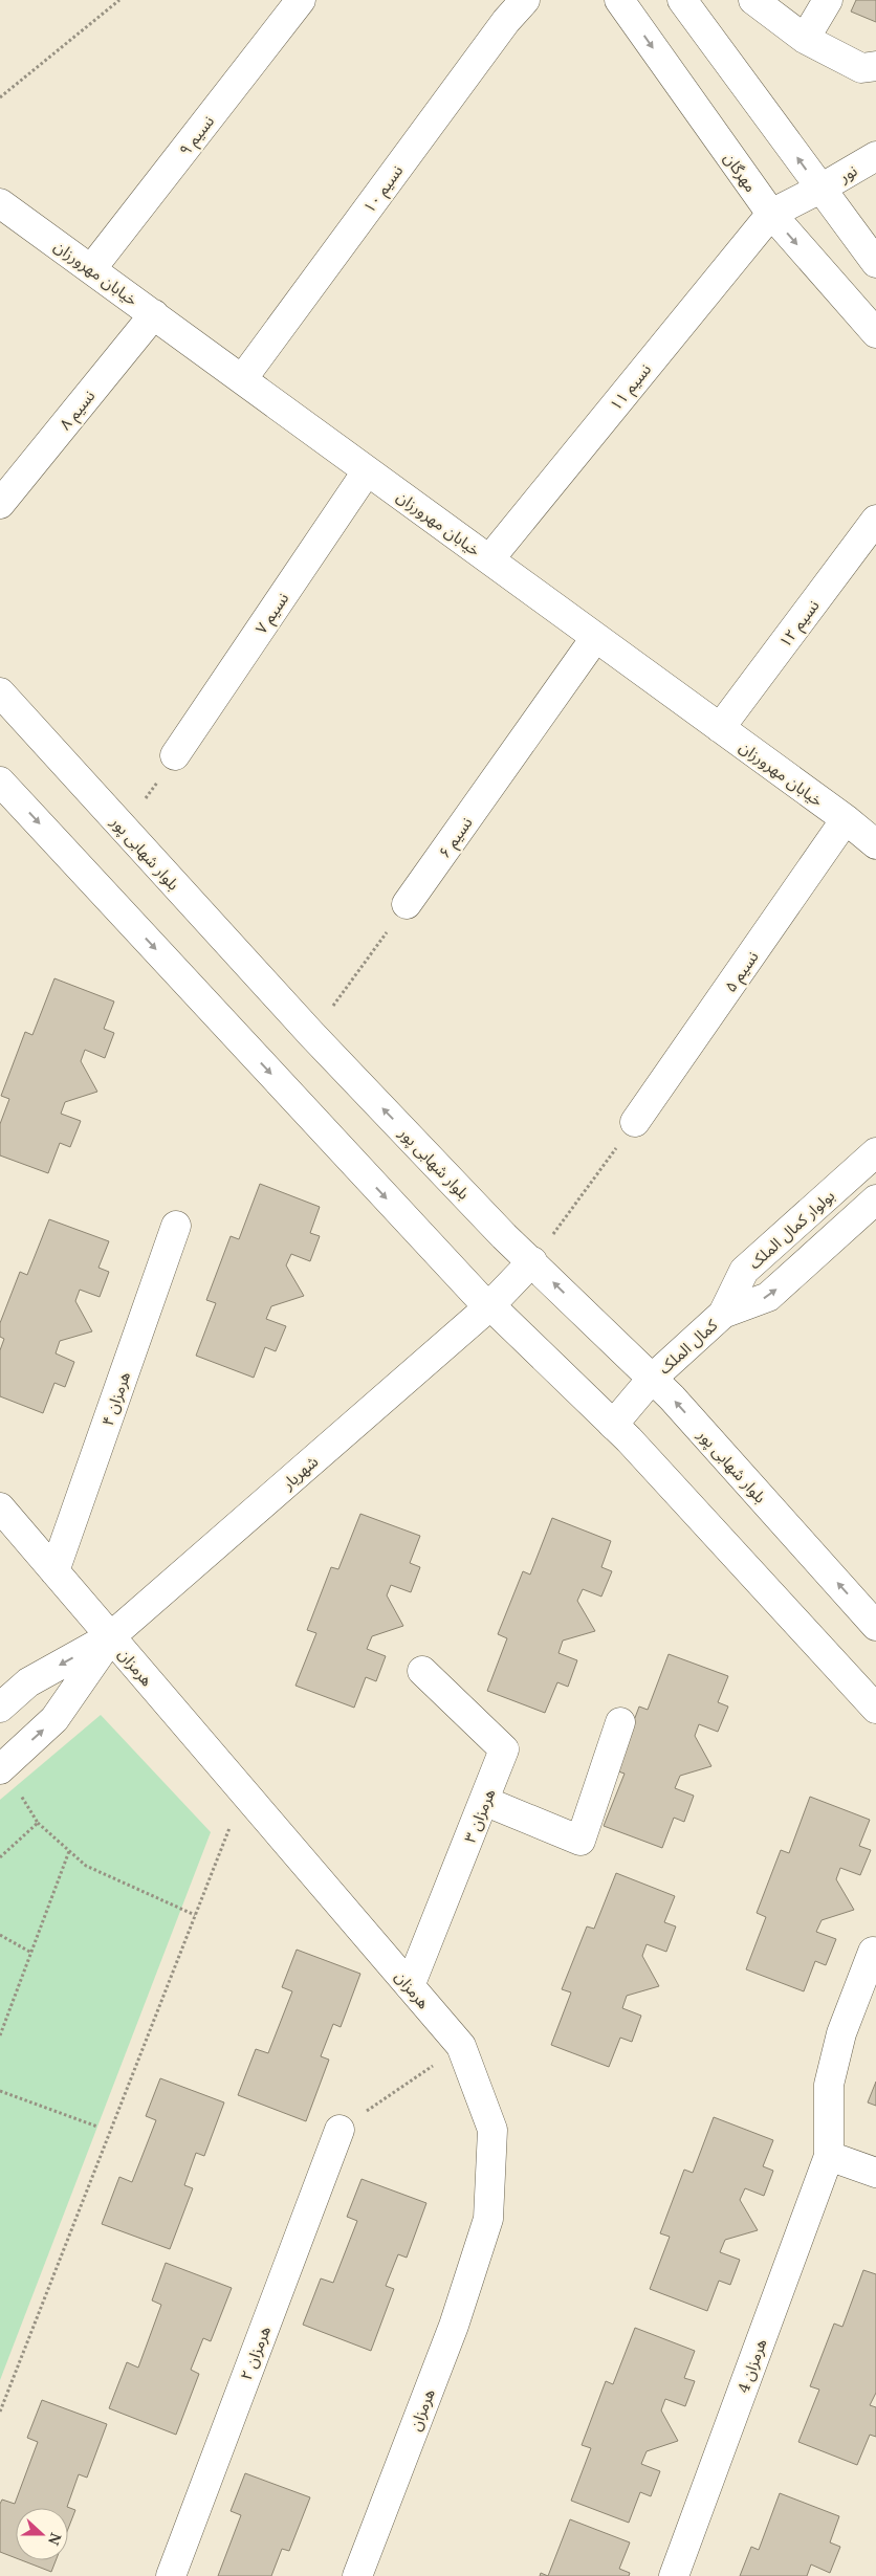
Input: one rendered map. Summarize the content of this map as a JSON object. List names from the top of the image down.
{
  "streets": {
    "street": [
      "نسیم ۹",
      "مهرگان",
      "نور",
      "نسیم ۱۰",
      "خیابان مهرورزان",
      "نسیم ۱۱",
      "نسیم ۸",
      "نسیم ۷",
      "نسیم ۱۲",
      "نسیم ۶",
      "بلوار شهابی پور",
      "نسیم ۵",
      "بولوار کمال الملک",
      "کمال الملک",
      "هرمزان ۴",
      "شهریار",
      "هرمزان",
      "هرمزان ۳",
      "هرمزان ۲",
      "هرمزان 4"
    ]
  },
  "crossings": [
    ["نسیم ۹", "خیابان مهرورزان"],
    ["مهرگان", "نور"],
    ["مهرگان", "نسیم ۱۱"],
    ["نور", "نسیم ۱۱"],
    ["نسیم ۱۰", "خیابان مهرورزان"],
    ["خیابان مهرورزان", "نسیم ۱۱"],
    ["خیابان مهرورزان", "نسیم ۸"],
    ["خیابان مهرورزان", "نسیم ۷"],
    ["خیابان مهرورزان", "نسیم ۱۲"],
    ["خیابان مهرورزان", "نسیم ۶"],
    ["خیابان مهرورزان", "نسیم ۵"],
    ["بلوار شهابی پور", "کمال الملک"],
    ["بلوار شهابی پور", "شهریار"],
    ["بولوار کمال الملک", "کمال الملک"],
    ["هرمزان ۴", "هرمزان"],
    ["شهریار", "هرمزان"],
    ["هرمزان", "هرمزان ۳"]
  ],
  "north": "right"
}
